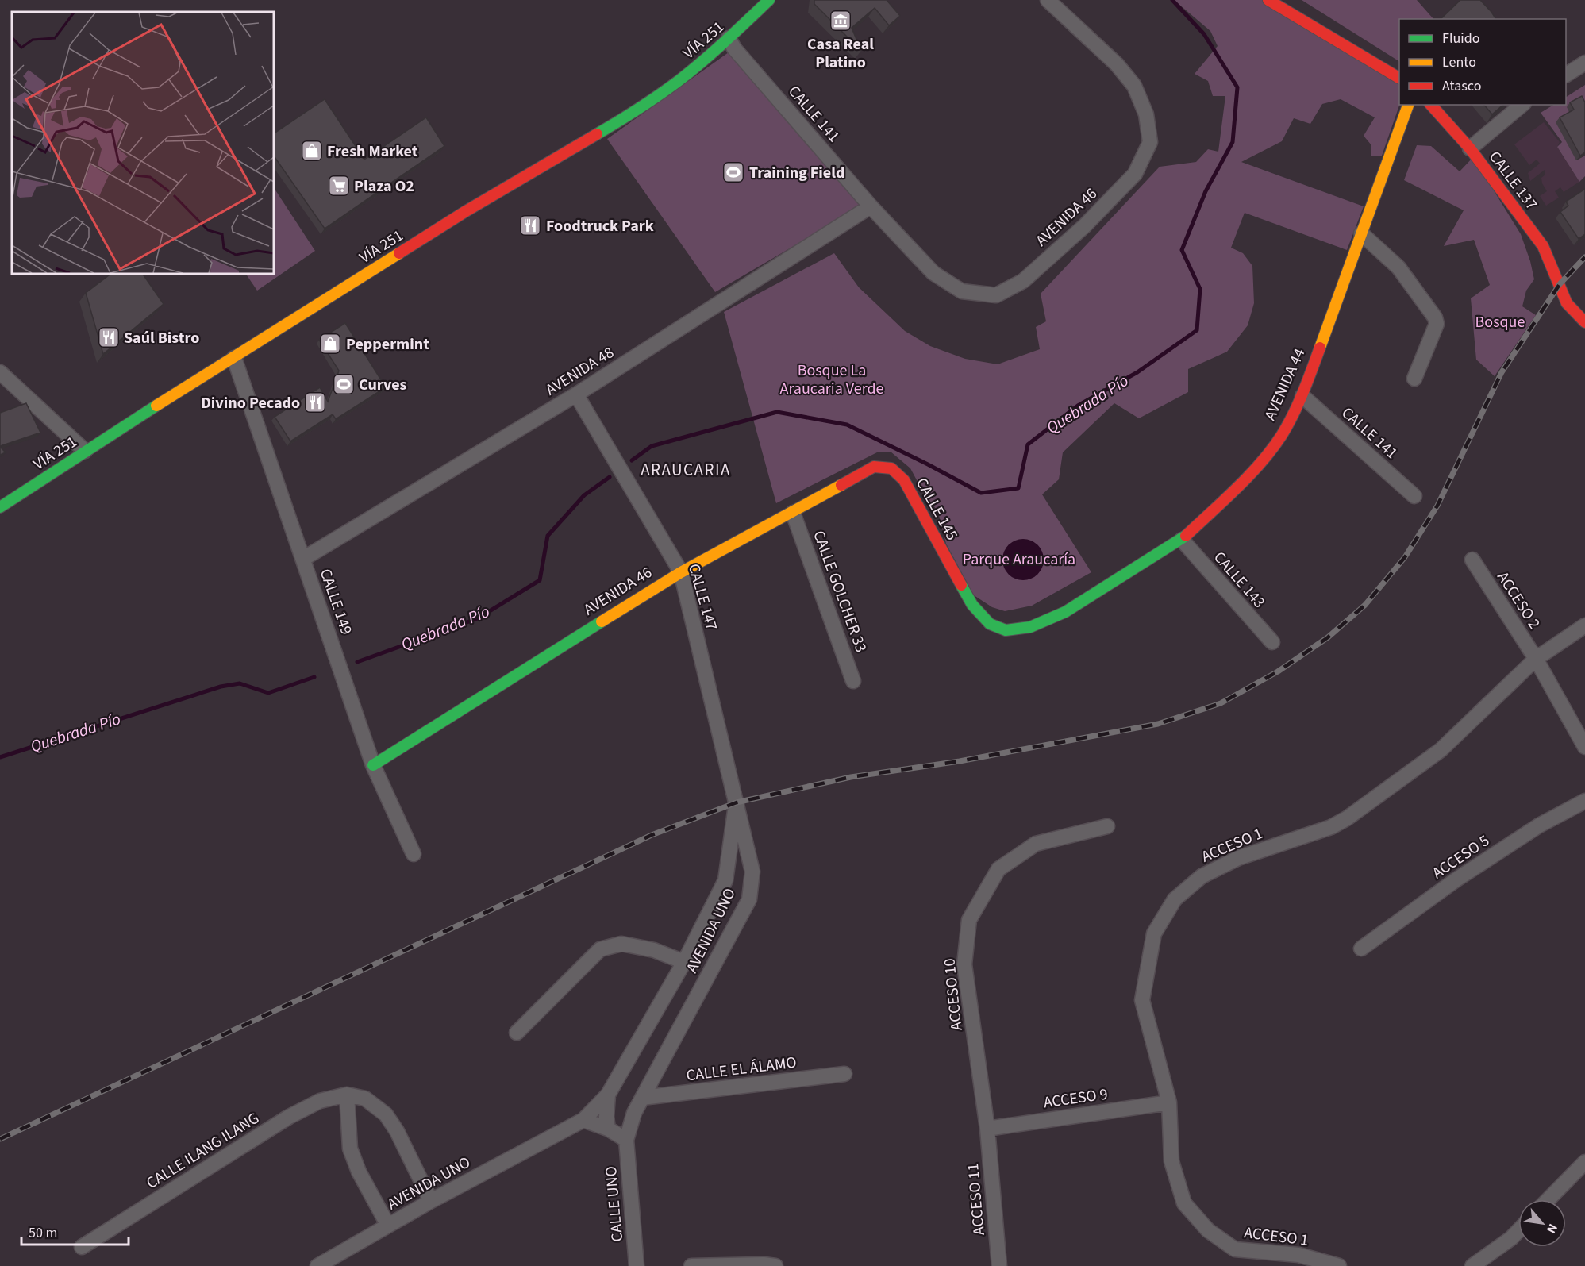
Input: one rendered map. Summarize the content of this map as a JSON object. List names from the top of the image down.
{
  "streets": {
    "street": [
      "VÍA 251",
      "CALLE 141",
      "CALLE 137",
      "AVENIDA 46",
      "AVENIDA 48",
      "AVENIDA 44",
      "CALLE 145",
      "CALLE 143",
      "CALLE GOLCHER 33",
      "CALLE 147",
      "ACCESO 2",
      "CALLE 149",
      "ACCESO 1",
      "ACCESO 5",
      "AVENIDA UNO",
      "ACCESO 10",
      "CALLE EL ÁLAMO",
      "ACCESO 9",
      "CALLE ILANG ILANG",
      "ACCESO 11",
      "CALLE UNO"
    ]
  },
  "crossings": [
    ["VÍA 251", "CALLE 141"],
    ["VÍA 251", "CALLE 149"],
    ["CALLE 141", "AVENIDA 46"],
    ["CALLE 141", "AVENIDA 48"],
    ["CALLE 141", "AVENIDA 44"],
    ["AVENIDA 46", "CALLE 145"],
    ["AVENIDA 46", "CALLE GOLCHER 33"],
    ["AVENIDA 46", "CALLE 147"],
    ["AVENIDA 46", "CALLE 149"],
    ["AVENIDA 48", "CALLE 147"],
    ["AVENIDA 48", "CALLE 149"],
    ["AVENIDA 44", "CALLE 145"],
    ["AVENIDA 44", "CALLE 143"],
    ["CALLE 147", "AVENIDA UNO"],
    ["ACCESO 2", "ACCESO 1"],
    ["ACCESO 1", "ACCESO 9"],
    ["AVENIDA UNO", "CALLE EL ÁLAMO"],
    ["AVENIDA UNO", "CALLE UNO"],
    ["ACCESO 10", "ACCESO 9"],
    ["ACCESO 10", "ACCESO 11"],
    ["ACCESO 9", "ACCESO 11"]
  ],
  "districts": ["ARAUCARIA"],
  "water": ["Quebrada Pío"],
  "parks": ["Bosque", "Bosque La Araucaria Verde", "Parque Araucaría"],
  "places": {
    "museum": ["Casa Real Platino"],
    "shop": ["Fresh Market", "Peppermint"],
    "sports": ["Training Field", "Curves"],
    "supermarket": ["Plaza O2"],
    "restaurant": ["Foodtruck Park", "Saúl Bistro", "Divino Pecado"]
  },
  "legend": ["Fluido", "Lento", "Atasco"],
  "scale_bar": "50 m",
  "north": "bottom right"
}
